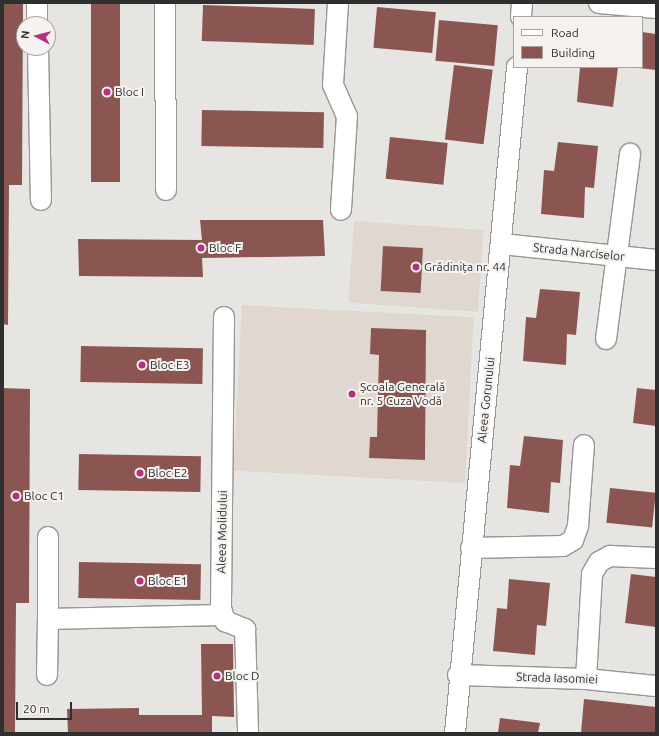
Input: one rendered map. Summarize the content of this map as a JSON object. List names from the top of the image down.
{
  "streets": {
    "street": [
      "Strada Narciselor",
      "Aleea Gorunului",
      "Aleea Molidului",
      "Strada Iasomiei"
    ]
  },
  "crossings": [
    ["Strada Narciselor", "Aleea Gorunului"],
    ["Aleea Gorunului", "Strada Iasomiei"]
  ],
  "places": [
    "Bloc I",
    "Bloc F",
    "Grădinița nr. 44",
    "Bloc E3",
    "Școala Generală nr. 5 Cuza Vodă",
    "Bloc E2",
    "Bloc C1",
    "Bloc E1",
    "Bloc D"
  ],
  "legend": ["Road", "Building"],
  "scale_bar": "20 m",
  "north": "left"
}
